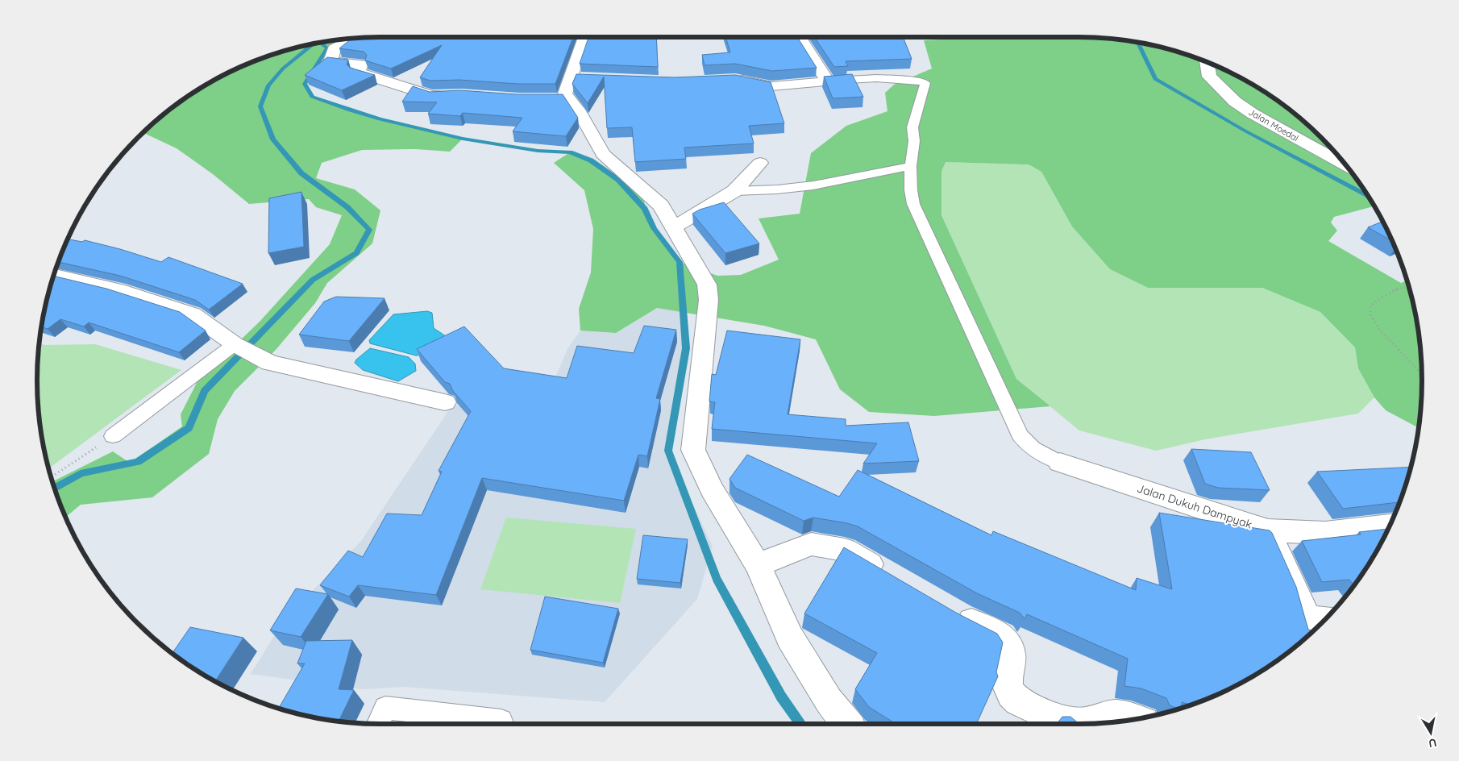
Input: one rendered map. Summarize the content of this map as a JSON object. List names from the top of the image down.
{
  "streets": {
    "street": ["Jalan Moedal", "Jalan Dukuh Dampyak"]
  },
  "north": "bottom"
}
